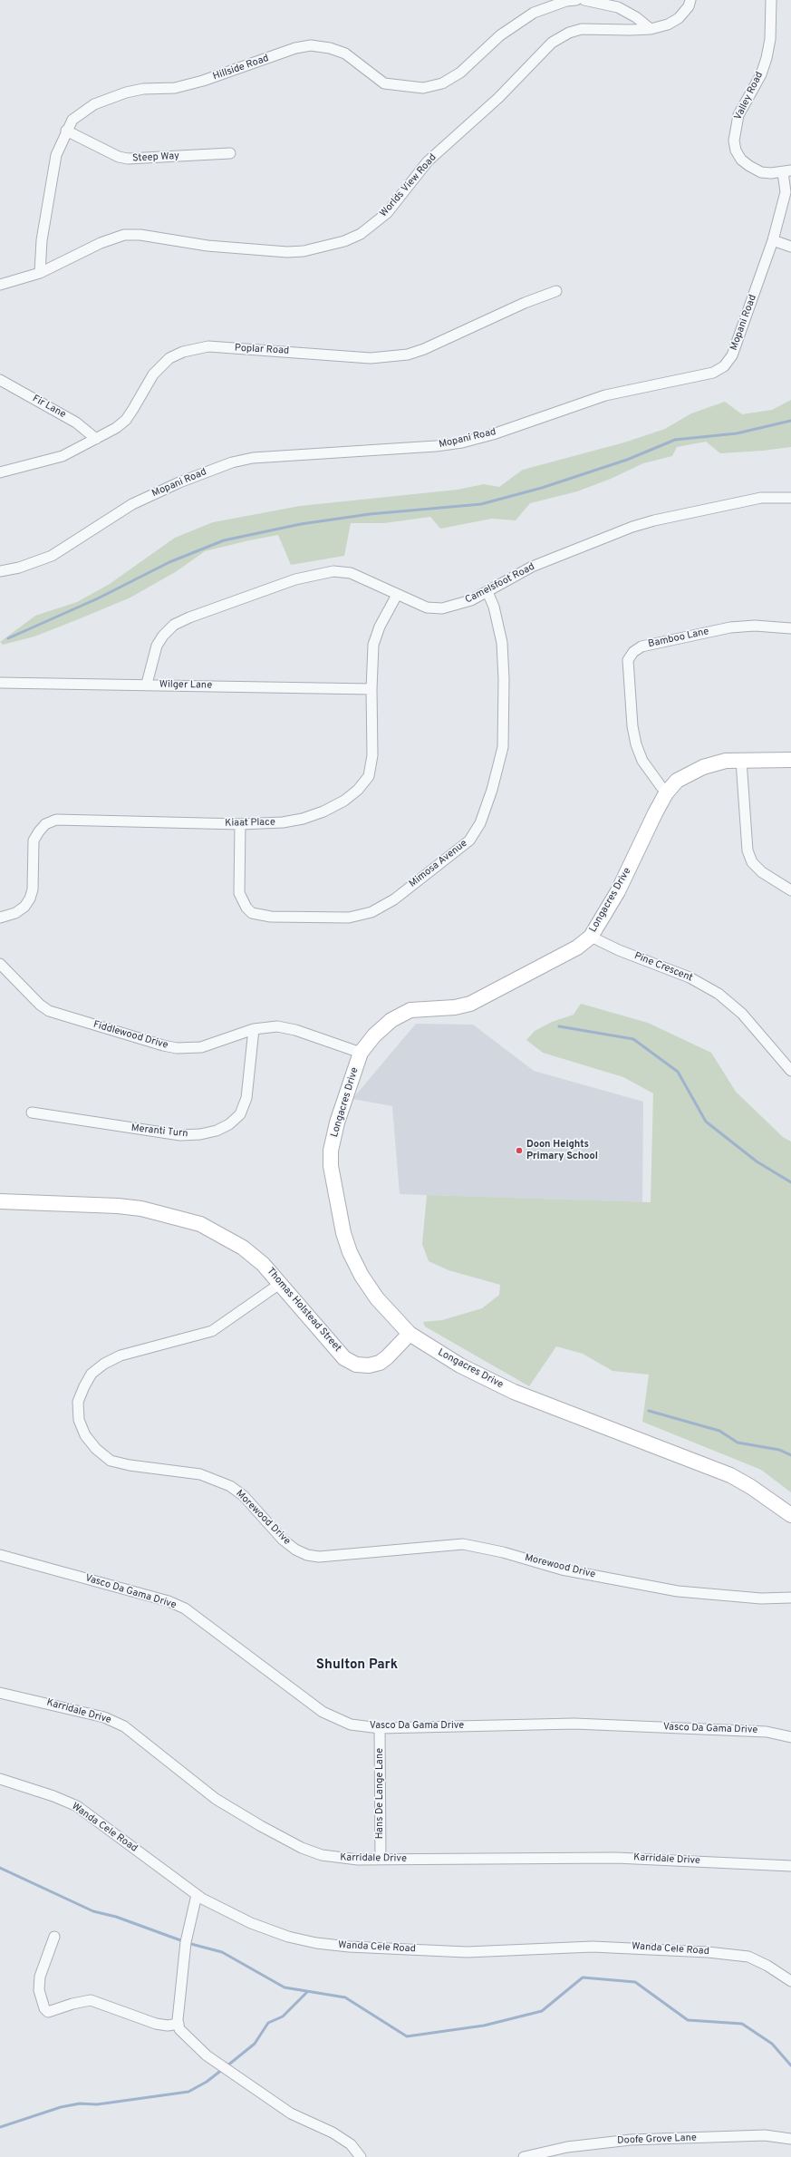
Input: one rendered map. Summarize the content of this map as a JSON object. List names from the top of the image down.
{
  "streets": {
    "street": [
      "Hillside Road",
      "Valley Road",
      "Steep Way",
      "Worlds View Road",
      "Mopani Road",
      "Poplar Road",
      "Fir Lane",
      "Camelsfoot Road",
      "Bamboo Lane",
      "Wilger Lane",
      "Kiaat Place",
      "Mimosa Avenue",
      "Longacres Drive",
      "Pine Crescent",
      "Fiddlewood Drive",
      "Meranti Turn",
      "Thomas Holstead Street",
      "Morewood Drive",
      "Vasco Da Gama Drive",
      "Karridale Drive",
      "Hans De Lange Lane",
      "Wanda Cele Road",
      "Doofe Grove Lane"
    ]
  },
  "crossings": [
    ["Hillside Road", "Steep Way"],
    ["Hillside Road", "Worlds View Road"],
    ["Valley Road", "Mopani Road"],
    ["Poplar Road", "Fir Lane"],
    ["Camelsfoot Road", "Wilger Lane"],
    ["Camelsfoot Road", "Kiaat Place"],
    ["Camelsfoot Road", "Mimosa Avenue"],
    ["Bamboo Lane", "Longacres Drive"],
    ["Wilger Lane", "Kiaat Place"],
    ["Kiaat Place", "Mimosa Avenue"],
    ["Longacres Drive", "Pine Crescent"],
    ["Longacres Drive", "Fiddlewood Drive"],
    ["Longacres Drive", "Thomas Holstead Street"],
    ["Fiddlewood Drive", "Meranti Turn"],
    ["Thomas Holstead Street", "Morewood Drive"],
    ["Vasco Da Gama Drive", "Hans De Lange Lane"],
    ["Karridale Drive", "Hans De Lange Lane"]
  ],
  "districts": ["Shulton Park"],
  "places": ["Doon Heights Primary School"]
}
